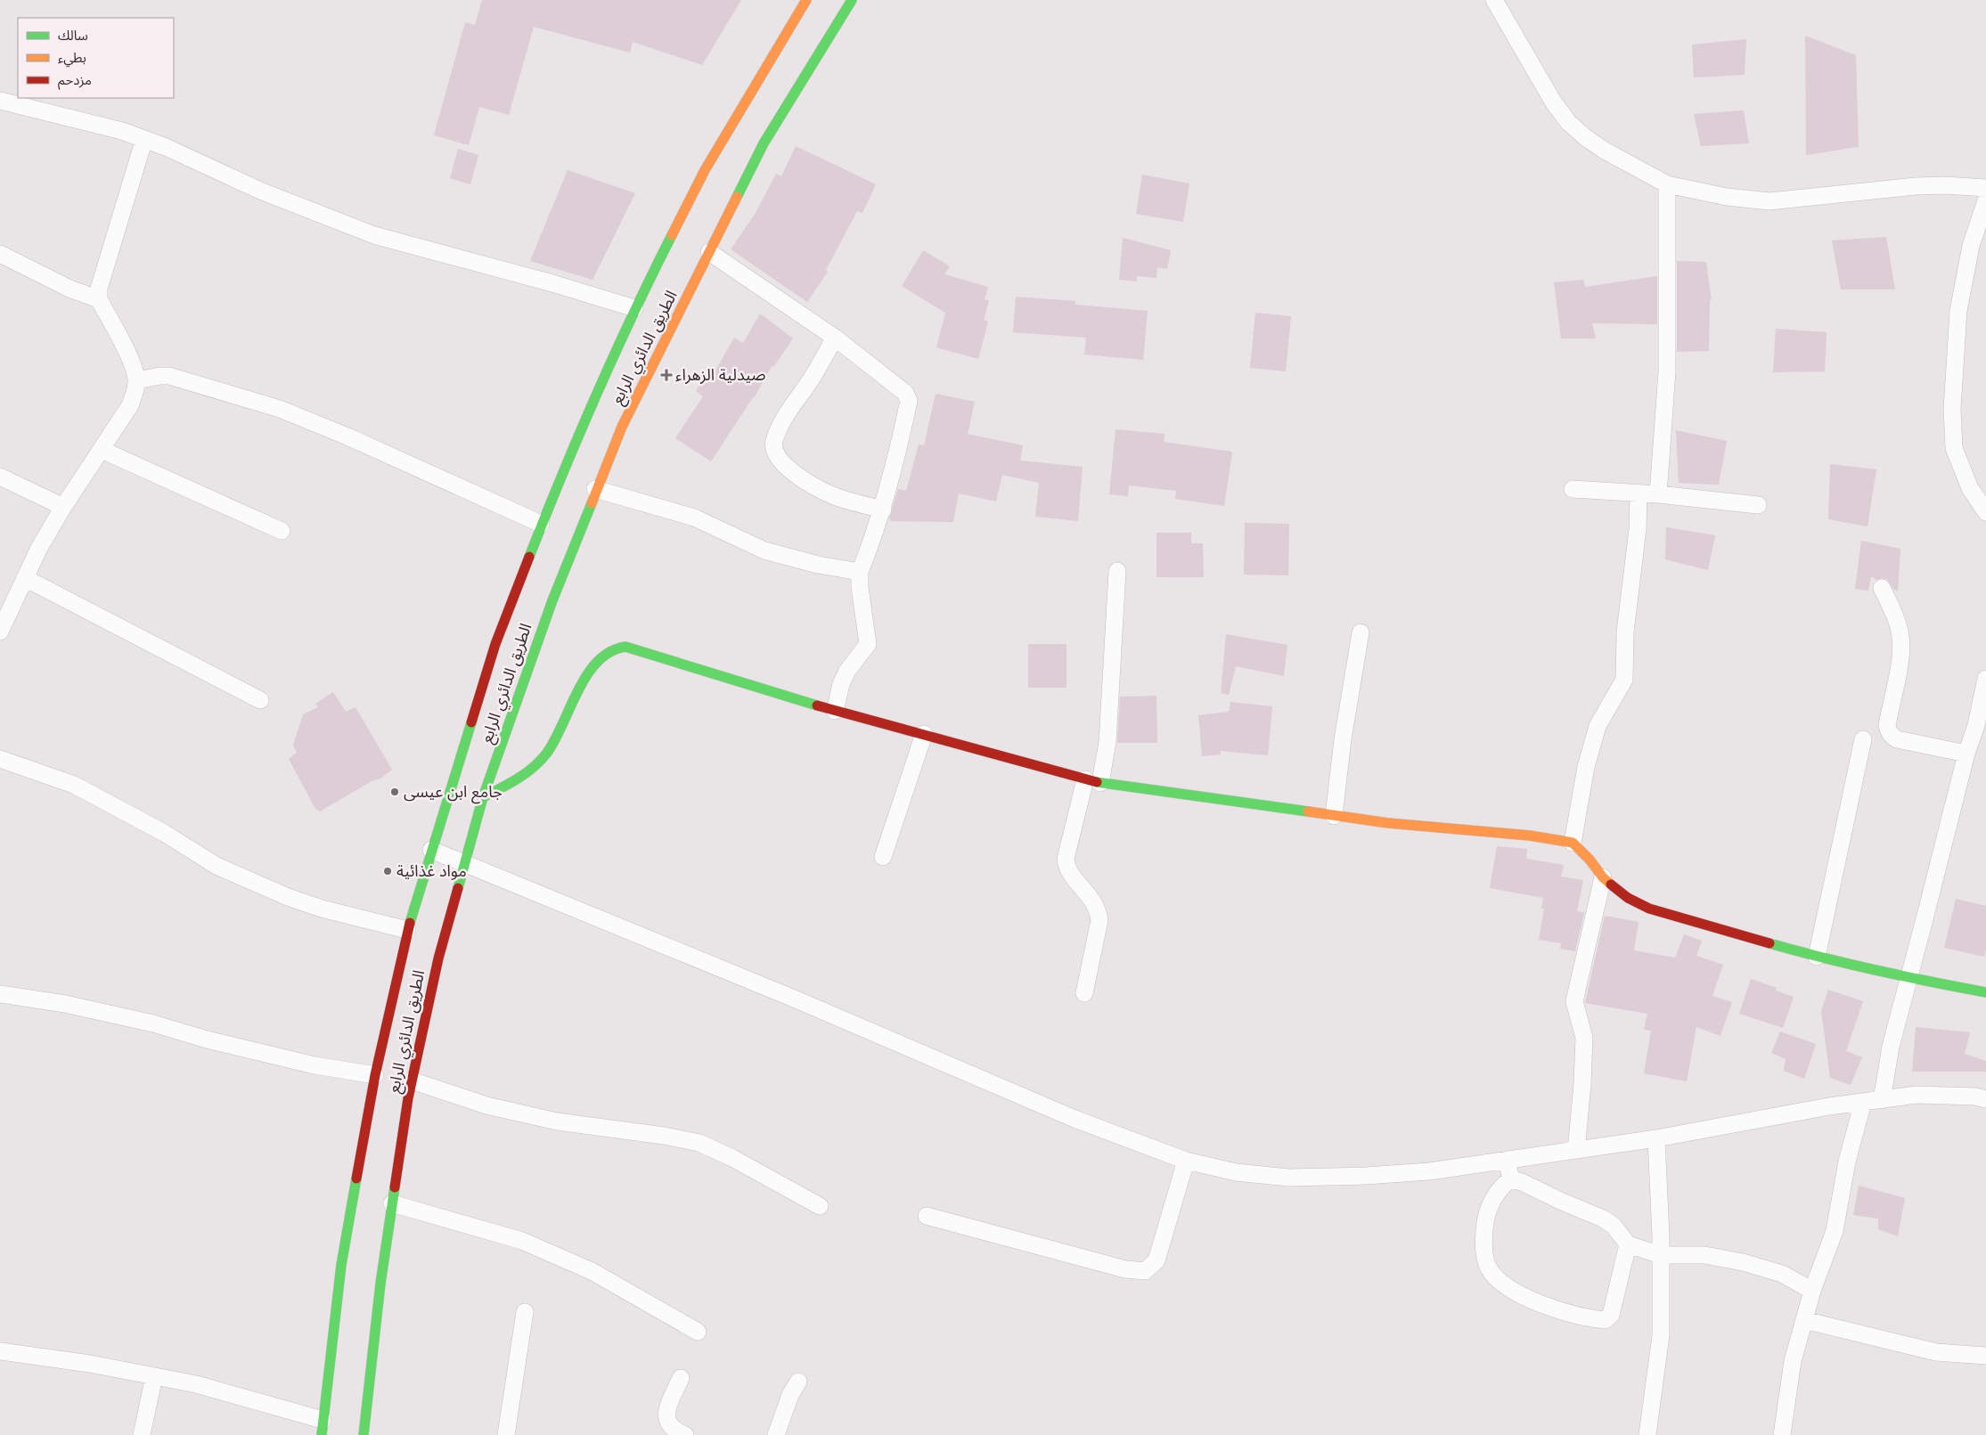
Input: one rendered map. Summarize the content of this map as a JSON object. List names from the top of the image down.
{
  "streets": {
    "main road": ["الطريق الدائري الرابع"]
  },
  "places": {
    "health": ["صيدلية الزهراء"],
    "other": ["جامع ابن عيسى", "مواد غذائية"]
  },
  "legend": ["سالك", "بطيء", "مزدحم"]
}
